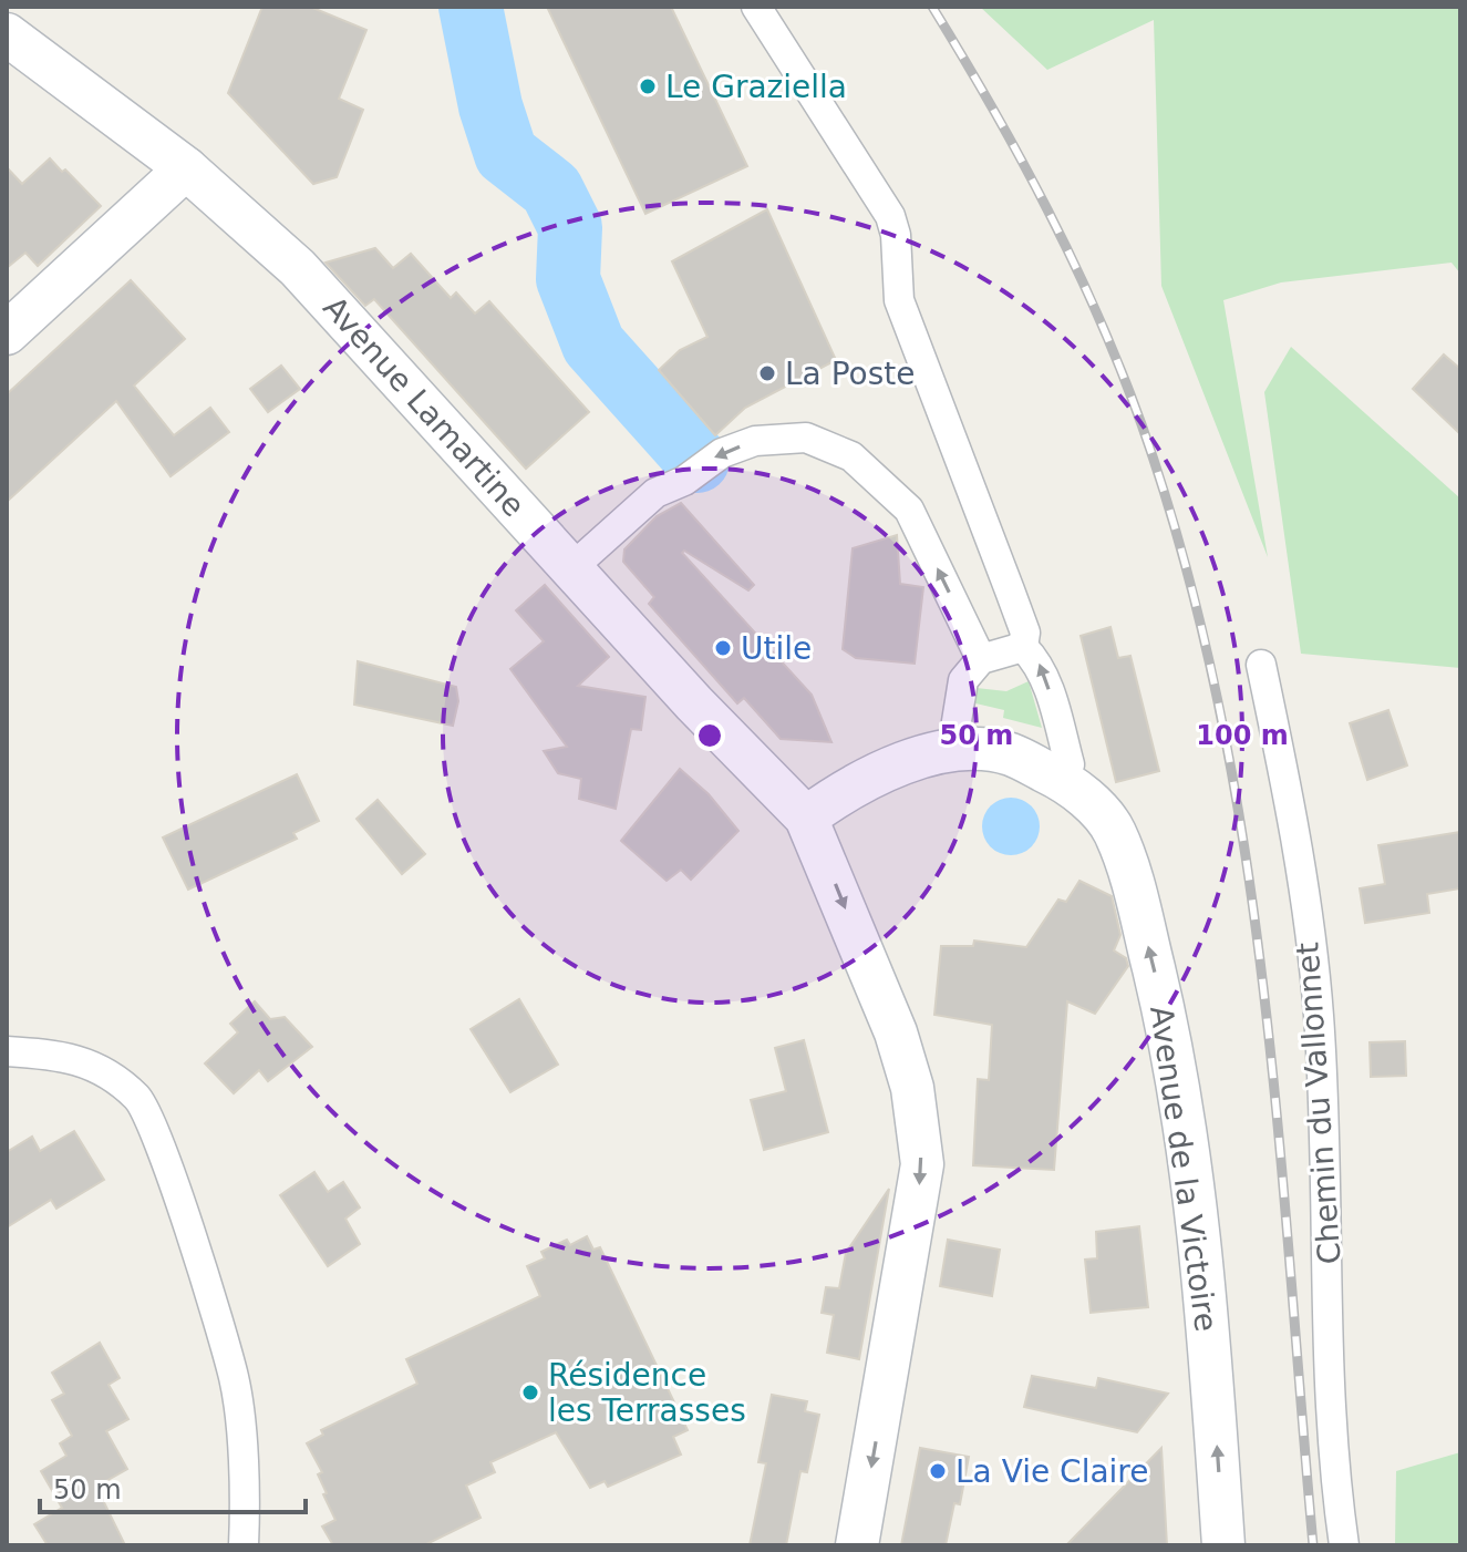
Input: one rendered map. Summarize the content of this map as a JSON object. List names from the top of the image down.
{
  "streets": {
    "street": ["Avenue Lamartine", "Chemin du Vallonnet", "Avenue de la Victoire"]
  },
  "crossings": [
    ["Avenue Lamartine", "Avenue de la Victoire"]
  ],
  "places": [
    "Le Graziella",
    "La Poste",
    "Utile",
    "Résidence les Terrasses",
    "La Vie Claire"
  ],
  "scale_bar": "50 m",
  "rings": ["50 m", "100 m"]
}
